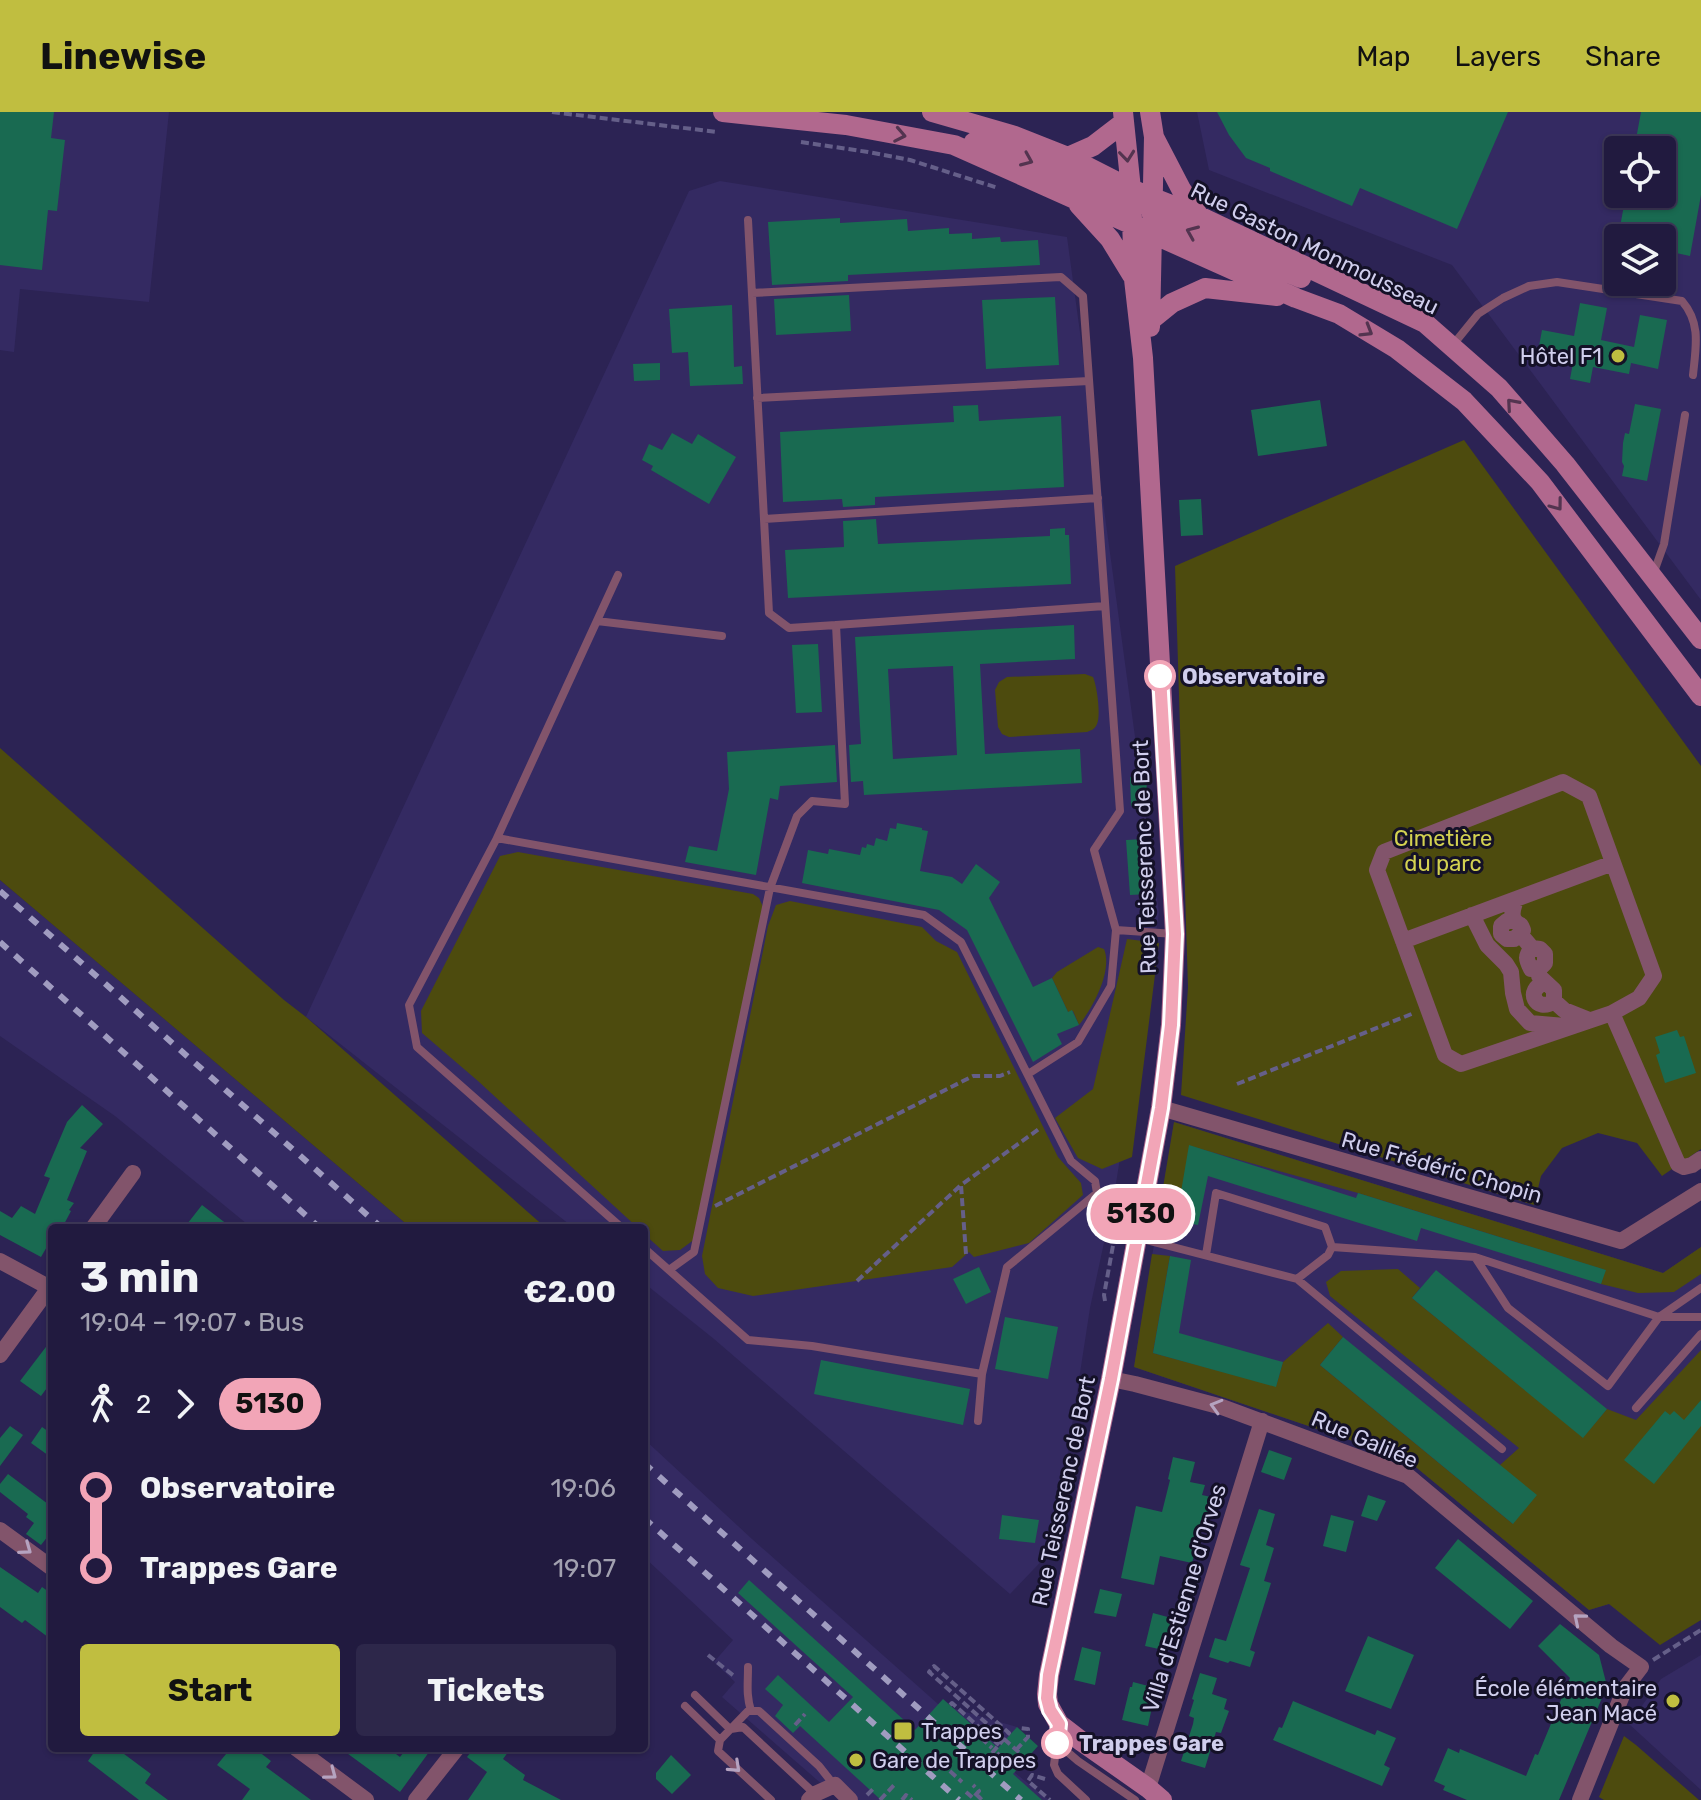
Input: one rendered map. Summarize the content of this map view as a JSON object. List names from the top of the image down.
{
  "streets": {
    "main road": ["Rue Gaston Monmousseau", "Rue Teisserenc de Bort"],
    "street": ["Rue Frédéric Chopin", "Rue Galilée", "Villa d'Estienne d'Orves"]
  },
  "crossings": [
    ["Rue Gaston Monmousseau", "Rue Teisserenc de Bort"],
    ["Rue Teisserenc de Bort", "Rue Frédéric Chopin"],
    ["Rue Teisserenc de Bort", "Rue Galilée"],
    ["Rue Galilée", "Villa d'Estienne d'Orves"]
  ],
  "one_way": ["Rue Galilée"],
  "parks": ["Cimetière du parc"],
  "places": {
    "other": [
      "Hôtel F1",
      "Observatoire",
      "École élémentaire Jean Macé",
      "Trappes Gare",
      "Gare de Trappes"
    ],
    "transit": ["Trappes"]
  },
  "lines": ["bus line 5130"],
  "page": {
    "header": "Linewise",
    "nav": ["Map", "Layers", "Share"],
    "on_map": "5130",
    "heading": ["3 min", "19:04 – 19:07 · Bus", "€2.00"],
    "legs": ["2", "5130"],
    "list": [
      {
        "name": "Observatoire",
        "value": "19:06"
      },
      {
        "name": "Trappes Gare",
        "value": "19:07"
      }
    ],
    "buttons": ["Start", "Tickets"]
  }
}
